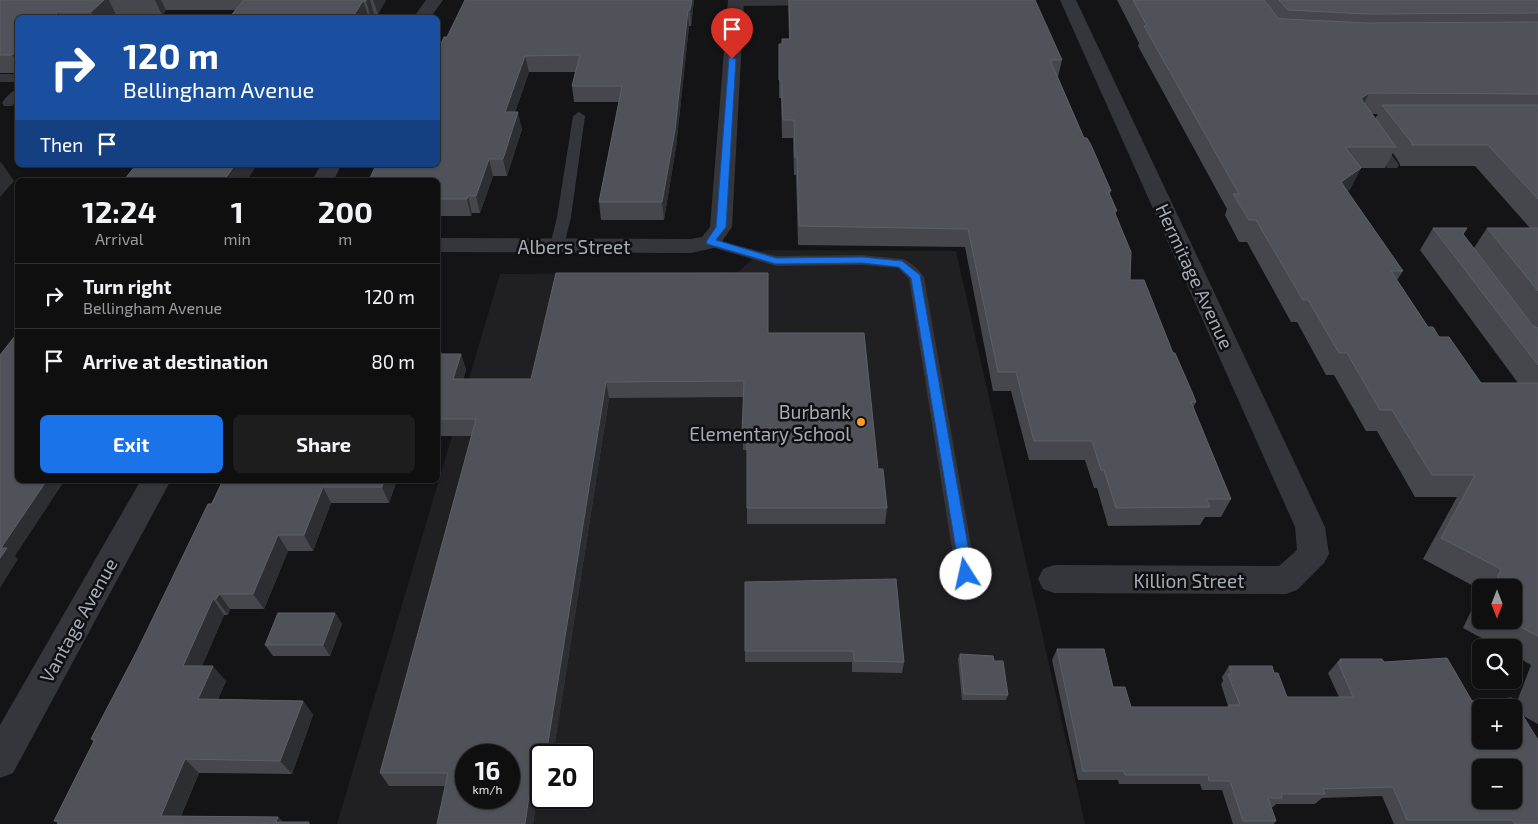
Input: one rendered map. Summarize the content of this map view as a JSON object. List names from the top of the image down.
{
  "streets": {
    "street": [
      "Albers Street",
      "Hermitage Avenue",
      "Killion Street",
      "Vantage Avenue"
    ]
  },
  "crossings": [
    ["Hermitage Avenue", "Killion Street"]
  ],
  "places": ["Burbank Elementary School"],
  "north": "bottom",
  "page": {
    "turn": ["120 m", "Bellingham Avenue"],
    "then": "Then",
    "eta": [
      "12:24",
      "Arrival",
      "1",
      "min",
      "200",
      "m"
    ],
    "list": [
      {
        "name": "Turn right",
        "note": "Bellingham Avenue",
        "value": "120 m"
      },
      {
        "name": "Arrive at destination",
        "value": "80 m"
      }
    ],
    "buttons": ["Exit", "Share"],
    "map_buttons": ["+", "−"],
    "speed": "16 km/h",
    "limit": "20"
  }
}
